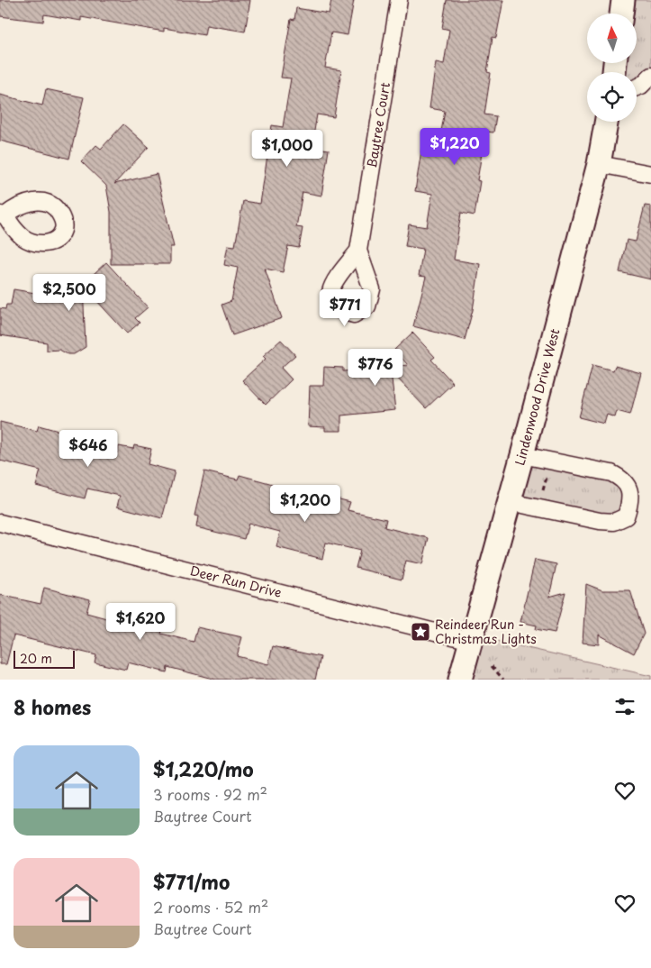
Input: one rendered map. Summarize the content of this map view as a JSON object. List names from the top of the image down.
{
  "streets": {
    "street": ["Baytree Court", "Lindenwood Drive West", "Deer Run Drive"]
  },
  "crossings": [
    ["Lindenwood Drive West", "Deer Run Drive"]
  ],
  "places": {
    "place": ["Reindeer Run - Christmas Lights"]
  },
  "scale_bar": "20 m",
  "north": "top",
  "page": {
    "price": [
      "$1,220",
      "$1,000",
      "$2,500",
      "$771",
      "$776",
      "$646",
      "$1,200",
      "$1,620"
    ],
    "scale": "20 m",
    "heading": "8 homes",
    "list": [
      {
        "name": "$1,220/mo",
        "note": "3 rooms · 92 m² · Baytree Court"
      },
      {
        "name": "$771/mo",
        "note": "2 rooms · 52 m² · Baytree Court"
      }
    ]
  }
}
